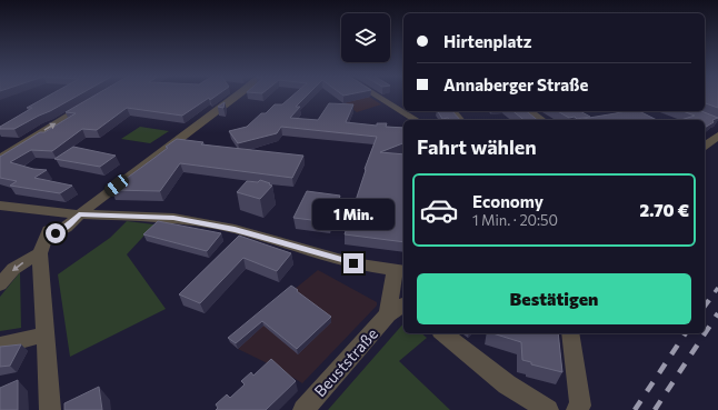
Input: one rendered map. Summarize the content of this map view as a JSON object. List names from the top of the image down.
{
  "streets": {
    "street": ["Beuststraße"]
  },
  "page": {
    "banner": ["Hirtenplatz", "Annaberger Straße"],
    "heading": "Fahrt wählen",
    "list": [
      {
        "name": "Economy",
        "note": "1 Min. · 20:50",
        "value": "2.70 €"
      }
    ],
    "bubble": "1 Min.",
    "buttons": "Bestätigen"
  }
}
